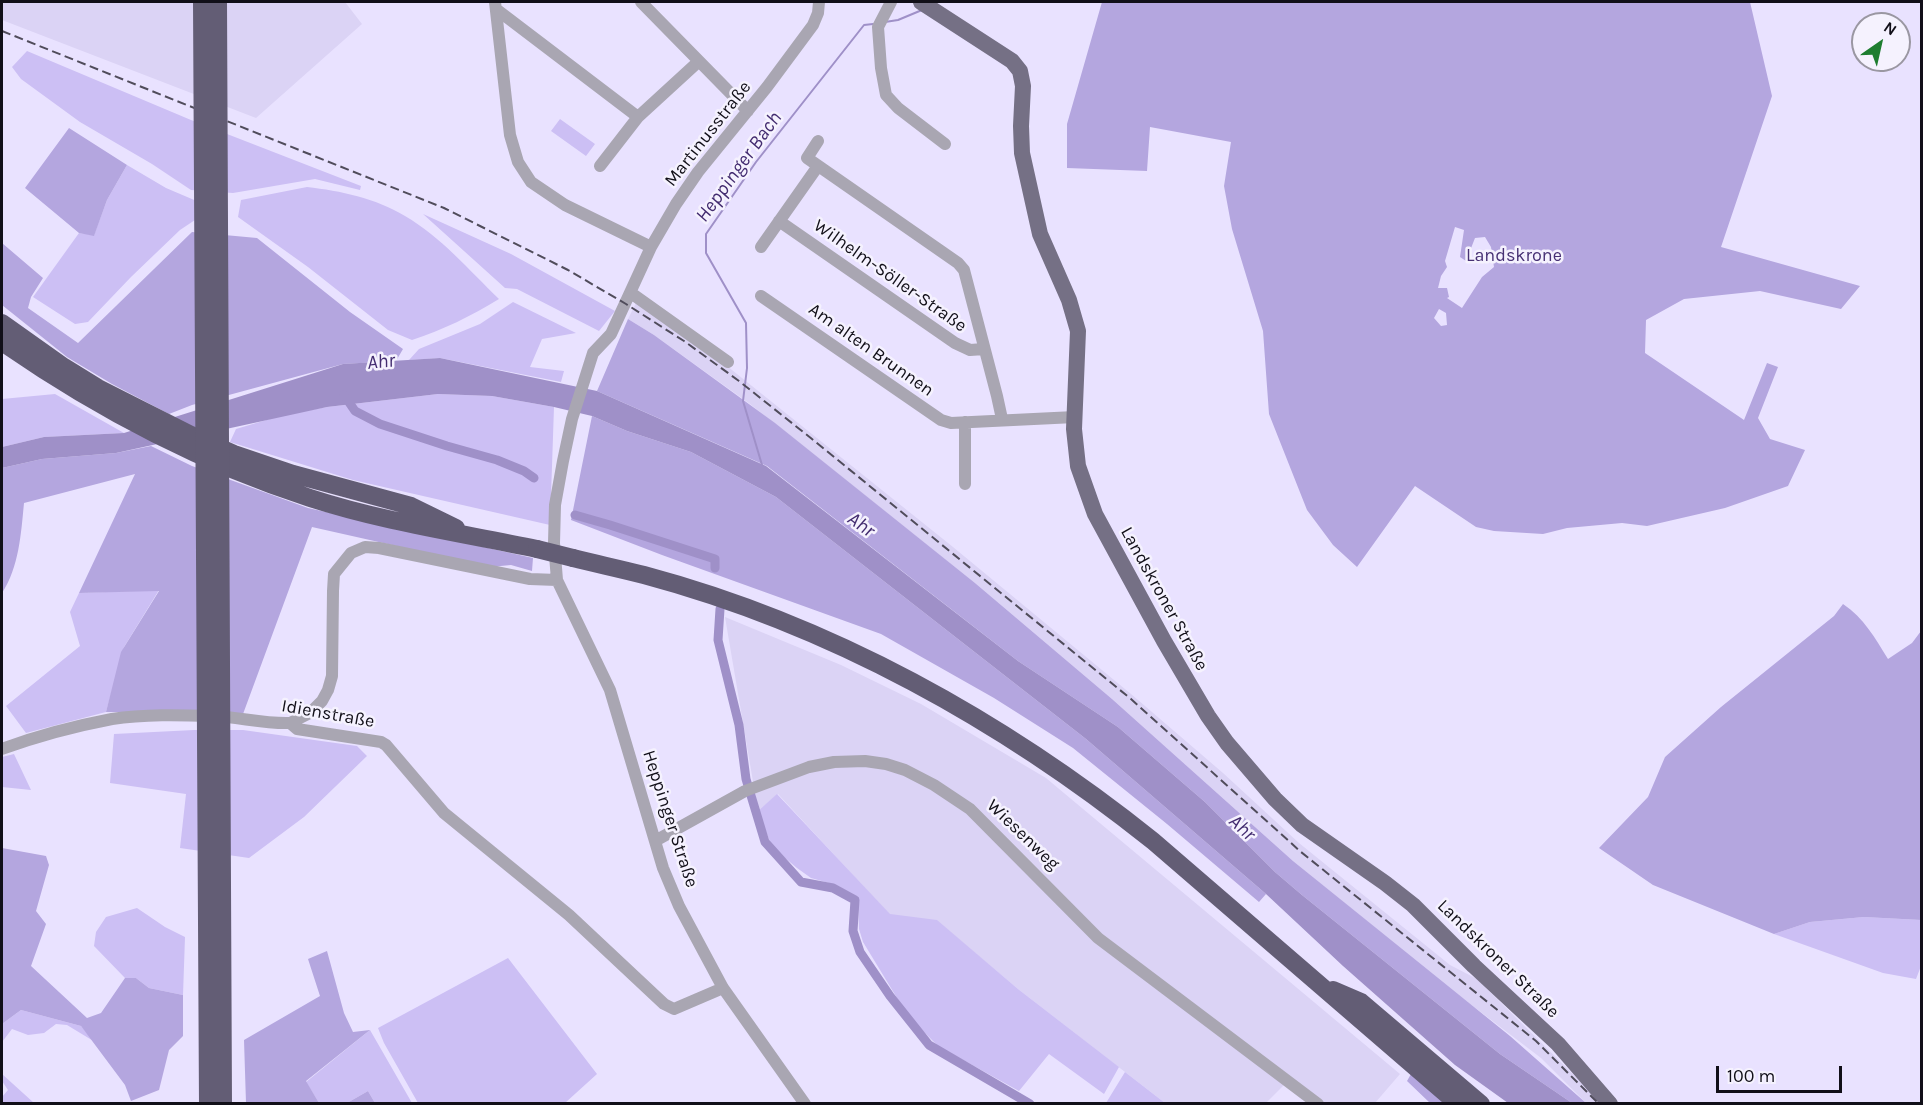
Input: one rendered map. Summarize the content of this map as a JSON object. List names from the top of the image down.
{
  "streets": {
    "main road": ["Landskroner Straße"],
    "street": [
      "Martinusstraße",
      "Wilhelm-Söller-Straße",
      "Am alten Brunnen",
      "Idienstraße",
      "Heppinger Straße",
      "Wiesenweg"
    ]
  },
  "crossings": [
    ["Martinusstraße", "Heppinger Straße"],
    ["Wilhelm-Söller-Straße", "Am alten Brunnen"],
    ["Am alten Brunnen", "Landskroner Straße"],
    ["Idienstraße", "Heppinger Straße"],
    ["Heppinger Straße", "Wiesenweg"]
  ],
  "water": ["Heppinger Bach", "Ahr"],
  "parks": ["Landskrone"],
  "scale_bar": "100 m",
  "north": "top right"
}
